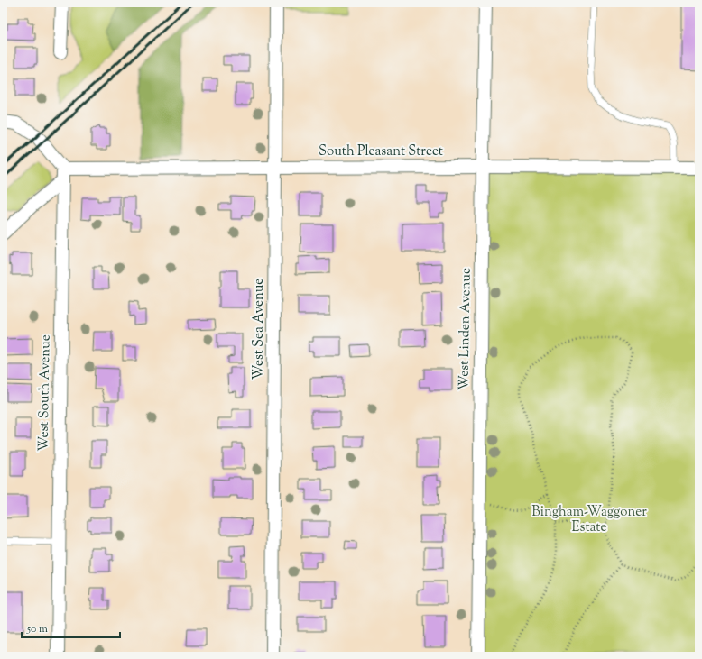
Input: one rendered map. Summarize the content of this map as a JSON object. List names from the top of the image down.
{
  "streets": {
    "street": [
      "South Pleasant Street",
      "West Sea Avenue",
      "West Linden Avenue",
      "West South Avenue"
    ]
  },
  "crossings": [
    ["South Pleasant Street", "West Sea Avenue"],
    ["South Pleasant Street", "West Linden Avenue"],
    ["South Pleasant Street", "West South Avenue"]
  ],
  "parks": ["Bingham-Waggoner Estate"],
  "scale_bar": "50 m"
}
